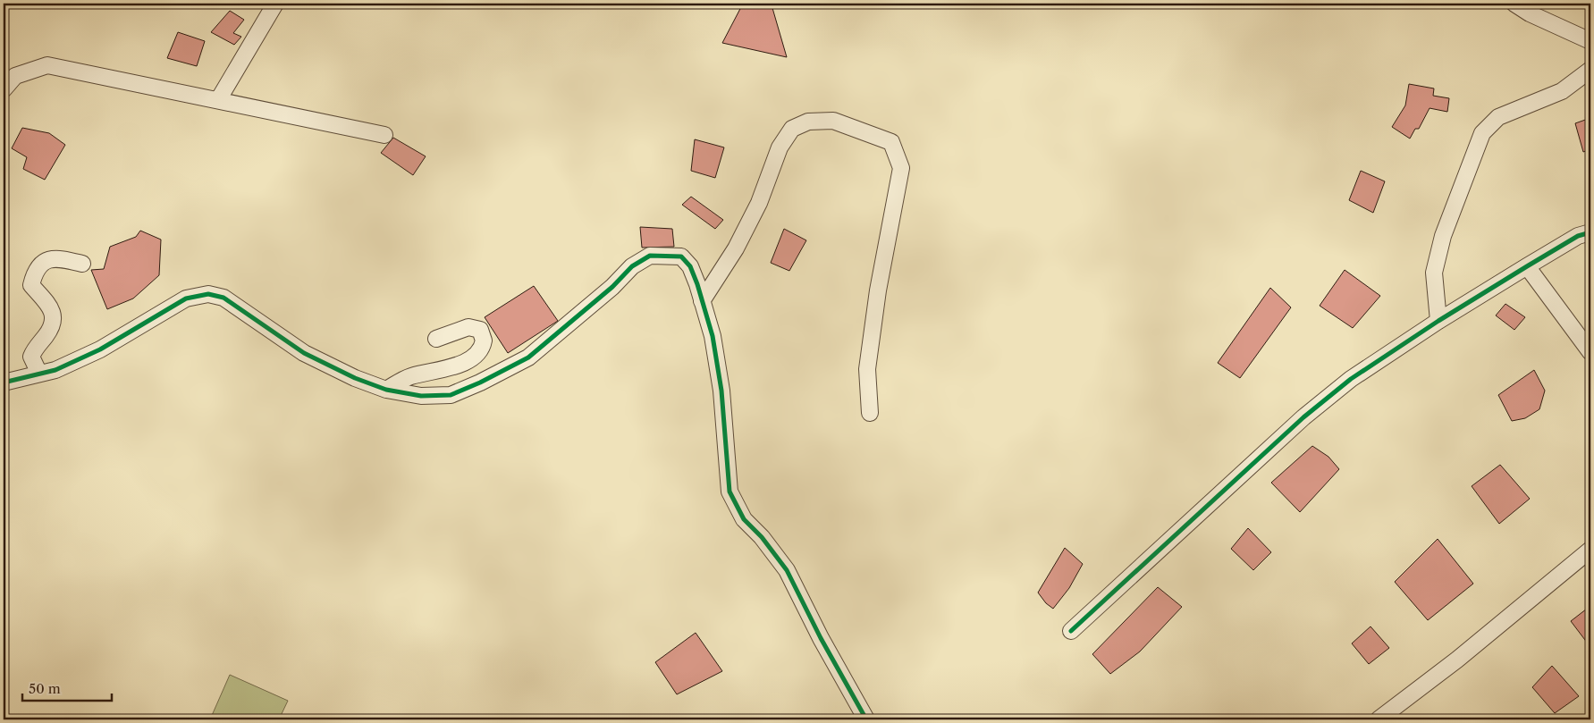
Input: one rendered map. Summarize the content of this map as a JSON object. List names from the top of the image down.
{
  "scale_bar": "50 m"
}
